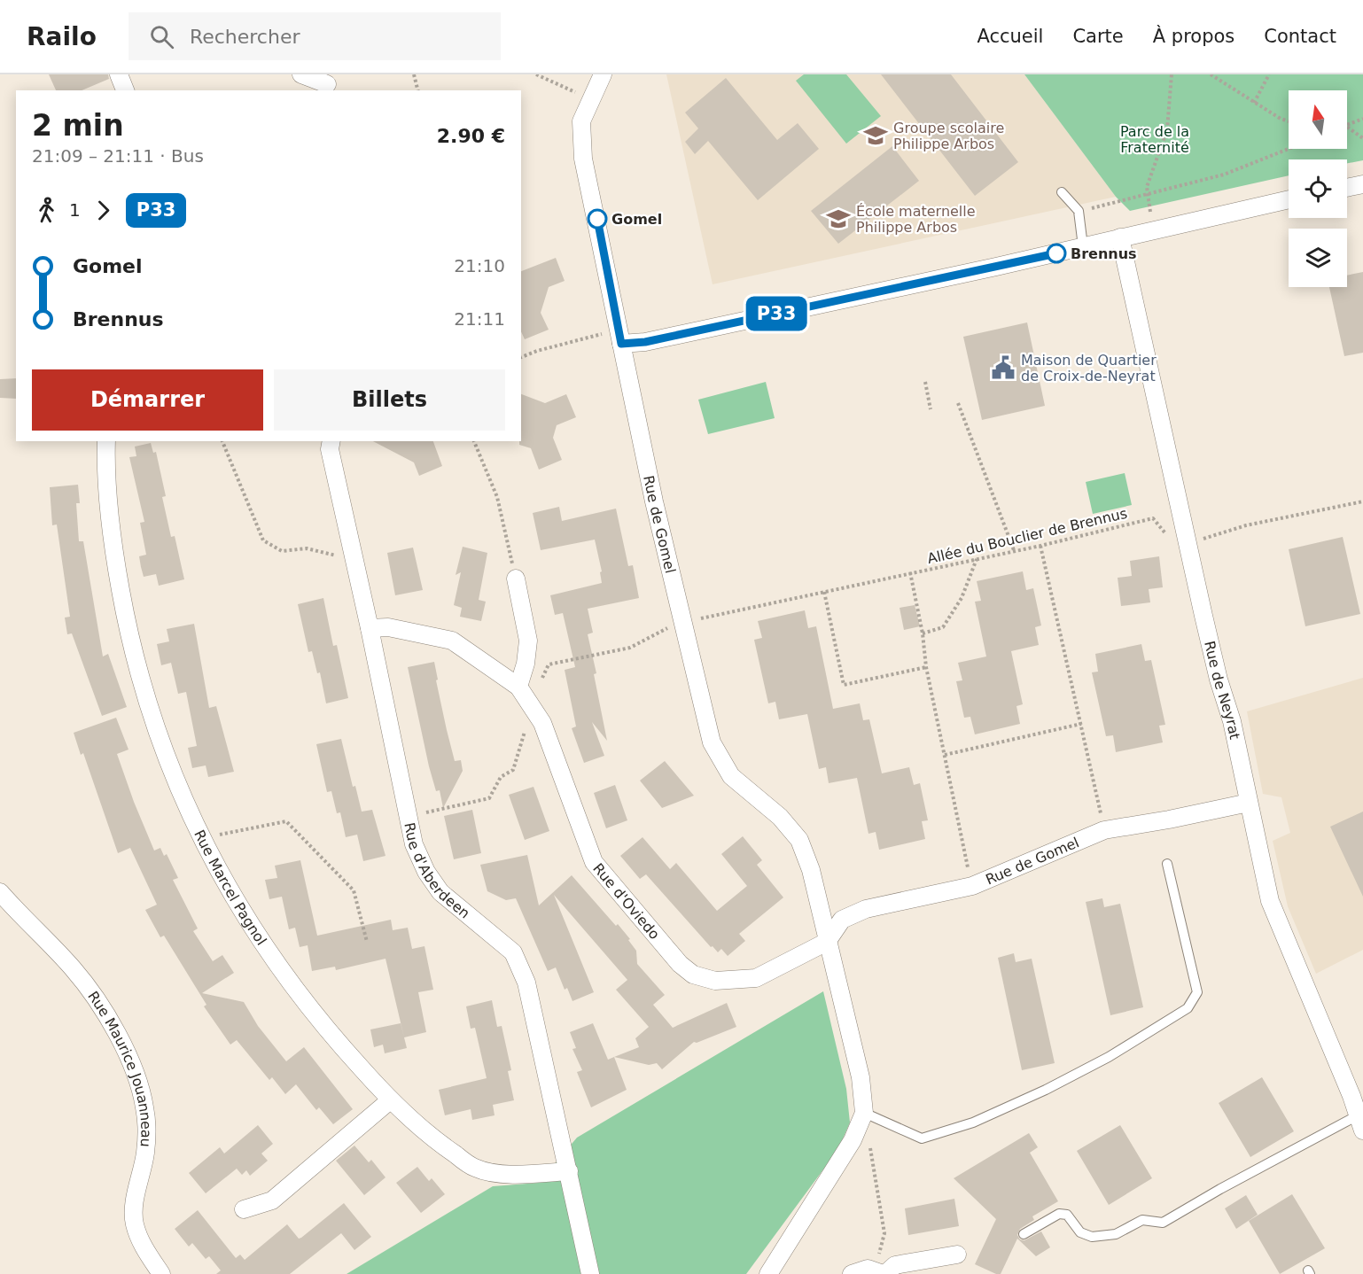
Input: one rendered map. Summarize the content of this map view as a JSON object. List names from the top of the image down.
{
  "streets": {
    "street": [
      "Rue de Gomel",
      "Rue de Neyrat",
      "Rue d'Aberdeen",
      "Rue Marcel Pagnol",
      "Rue d'Oviedo",
      "Rue Maurice Jouanneau"
    ],
    "path": ["Allée du Bouclier de Brennus"]
  },
  "crossings": [
    ["Rue de Gomel", "Allée du Bouclier de Brennus"],
    ["Rue de Gomel", "Rue de Neyrat"],
    ["Rue de Gomel", "Rue d'Oviedo"],
    ["Allée du Bouclier de Brennus", "Rue de Neyrat"],
    ["Rue d'Aberdeen", "Rue Marcel Pagnol"],
    ["Rue d'Aberdeen", "Rue d'Oviedo"]
  ],
  "parks": ["Parc de la Fraternité"],
  "places": {
    "school or university": ["Groupe scolaire Philippe Arbos", "École maternelle Philippe Arbos"],
    "other": ["Gomel", "Brennus"],
    "public building": ["Maison de Quartier de Croix-de-Neyrat"]
  },
  "lines": ["bus line P33"],
  "north": "top",
  "page": {
    "header": "Railo",
    "search": "Rechercher",
    "nav": [
      "Accueil",
      "Carte",
      "À propos",
      "Contact"
    ],
    "on_map": "P33",
    "heading": ["2 min", "21:09 – 21:11 · Bus", "2.90 €"],
    "legs": ["1", "P33"],
    "list": [
      {
        "name": "Gomel",
        "value": "21:10"
      },
      {
        "name": "Brennus",
        "value": "21:11"
      }
    ],
    "buttons": ["Démarrer", "Billets"]
  }
}
